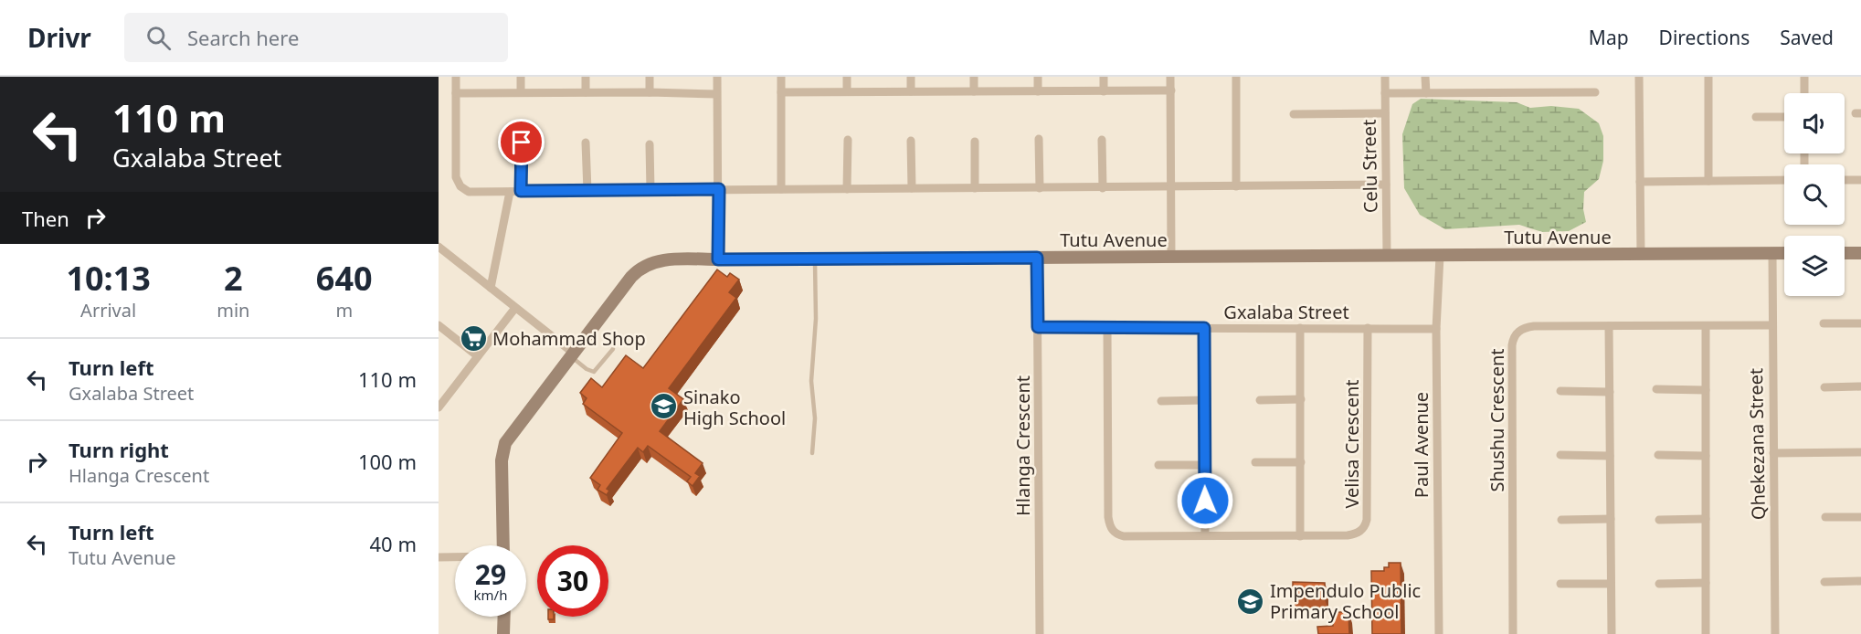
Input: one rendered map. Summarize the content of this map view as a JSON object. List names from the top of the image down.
{
  "streets": {
    "street": [
      "Celu Street",
      "Tutu Avenue",
      "Gxalaba Street",
      "Shushu Crescent",
      "Velisa Crescent",
      "Qhekezana Street",
      "Paul Avenue",
      "Hlanga Crescent"
    ]
  },
  "crossings": [
    ["Celu Street", "Tutu Avenue"],
    ["Tutu Avenue", "Qhekezana Street"],
    ["Tutu Avenue", "Paul Avenue"],
    ["Tutu Avenue", "Hlanga Crescent"],
    ["Gxalaba Street", "Velisa Crescent"],
    ["Gxalaba Street", "Paul Avenue"],
    ["Gxalaba Street", "Hlanga Crescent"],
    ["Shushu Crescent", "Qhekezana Street"]
  ],
  "places": {
    "supermarket": ["Mohammad Shop"],
    "school or university": ["Sinako High School", "Impendulo Public Primary School"]
  },
  "page": {
    "header": "Drivr",
    "search": "Search here",
    "nav": ["Map", "Directions", "Saved"],
    "turn": ["110 m", "Gxalaba Street"],
    "then": "Then",
    "eta": [
      "10:13",
      "Arrival",
      "2",
      "min",
      "640",
      "m"
    ],
    "list": [
      {
        "name": "Turn left",
        "note": "Gxalaba Street",
        "value": "110 m"
      },
      {
        "name": "Turn right",
        "note": "Hlanga Crescent",
        "value": "100 m"
      },
      {
        "name": "Turn left",
        "note": "Tutu Avenue",
        "value": "40 m"
      }
    ],
    "speed": "29 km/h",
    "limit": "30"
  }
}
